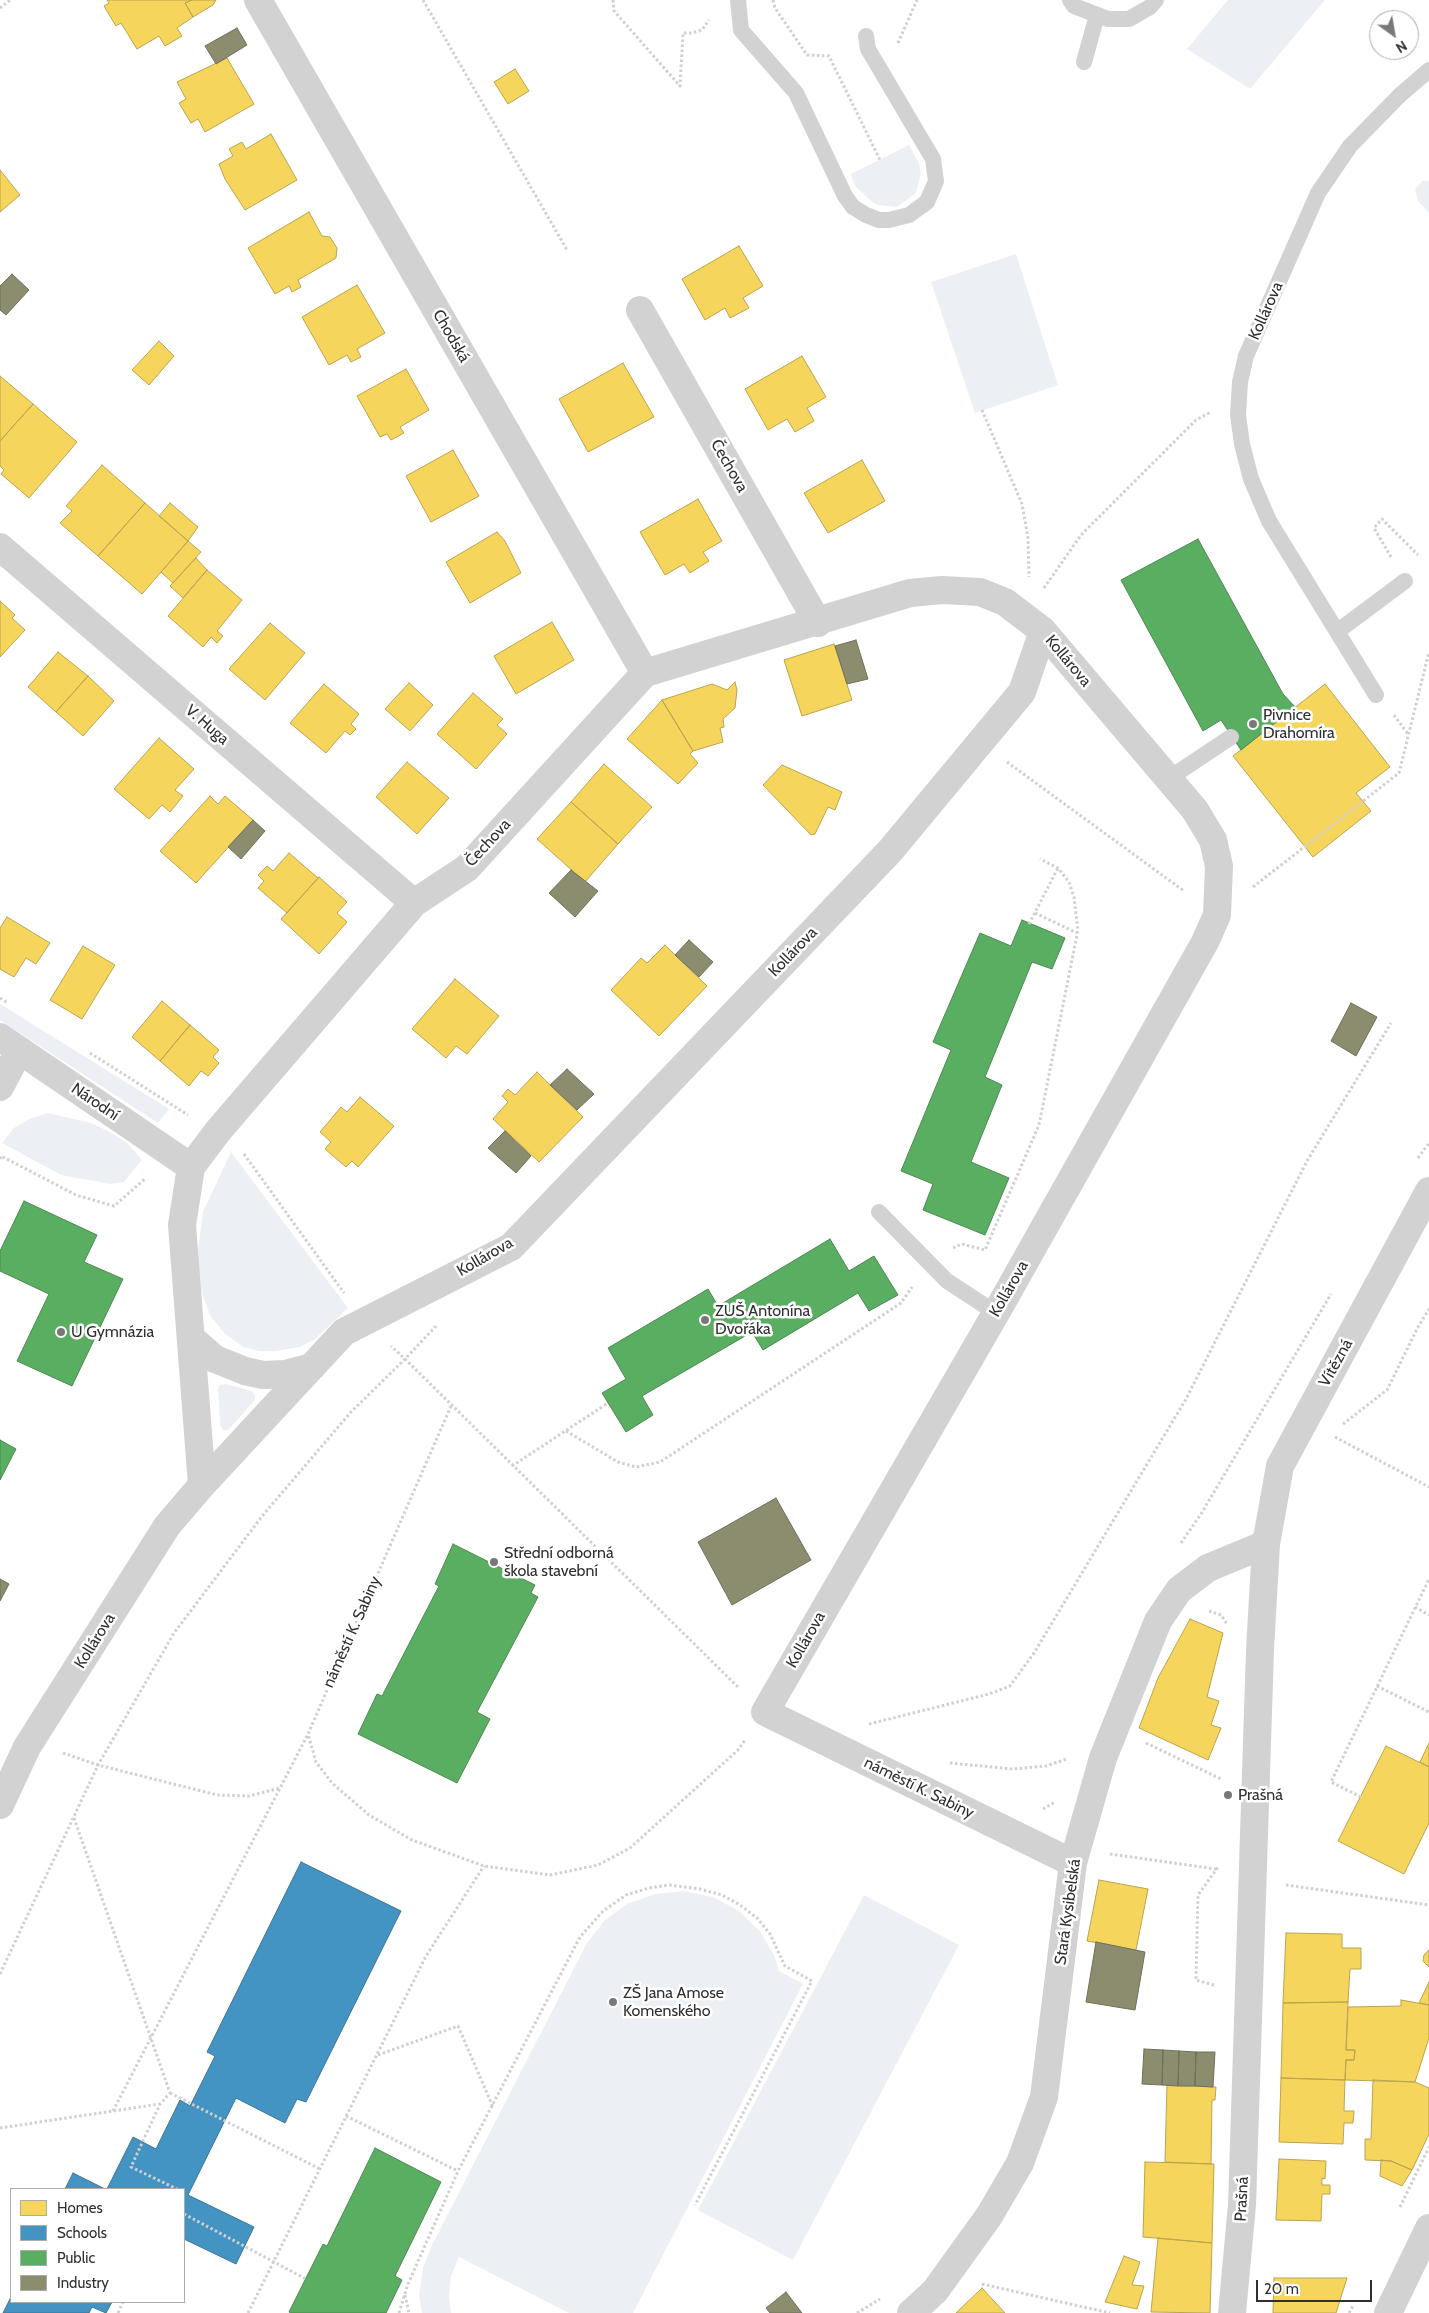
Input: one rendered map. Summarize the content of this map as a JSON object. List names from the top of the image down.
{
  "streets": {
    "street": [
      "Kollárova",
      "Chodská",
      "Čechova",
      "V. Huga",
      "Národní",
      "Vítězná",
      "náměstí K. Sabiny",
      "Stará Kysibelská",
      "Prašná"
    ]
  },
  "crossings": [
    ["Kollárova", "náměstí K. Sabiny"],
    ["Chodská", "Čechova"],
    ["Čechova", "V. Huga"],
    ["Čechova", "Národní"],
    ["Vítězná", "Stará Kysibelská"],
    ["Vítězná", "Prašná"],
    ["náměstí K. Sabiny", "Stará Kysibelská"],
    ["Stará Kysibelská", "Prašná"]
  ],
  "places": [
    "Pivnice Drahomíra",
    "ZUŠ Antonína Dvořáka",
    "U Gymnázia",
    "Střední odborná škola stavební",
    "Prašná",
    "ZŠ Jana Amose Komenského"
  ],
  "legend": [
    "Homes",
    "Schools",
    "Public",
    "Industry"
  ],
  "scale_bar": "20 m",
  "north": "bottom right"
}
